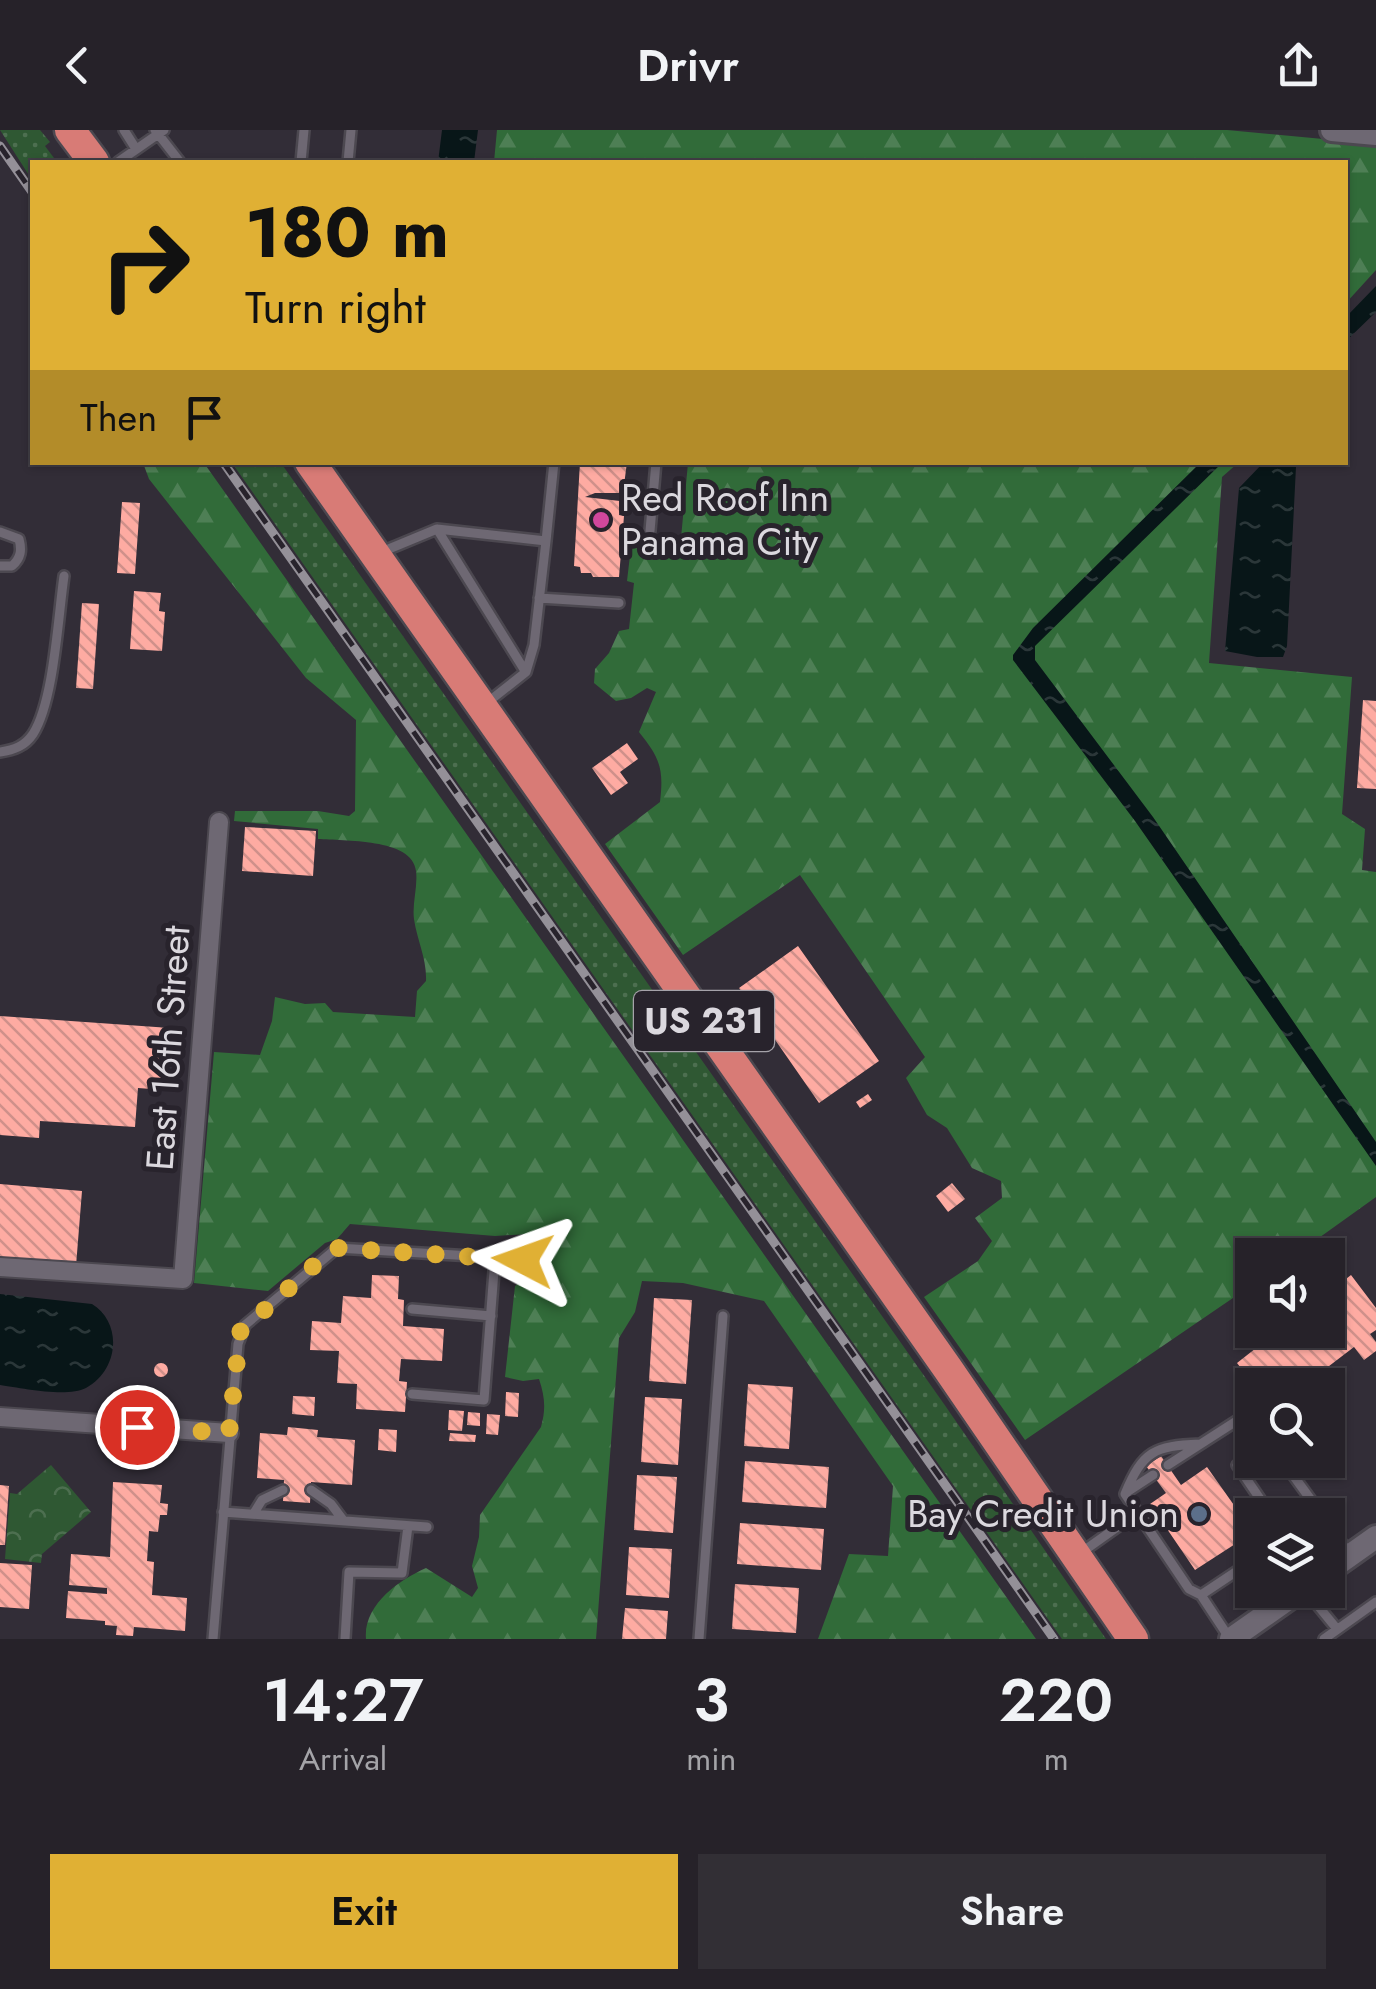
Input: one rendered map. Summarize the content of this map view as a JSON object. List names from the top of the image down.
{
  "streets": {
    "highway": ["US 231"],
    "street": ["East 16th Street"]
  },
  "places": ["Red Roof Inn Panama City", "Bay Credit Union"],
  "page": {
    "header": "Drivr",
    "turn": ["180 m", "Turn right"],
    "then": "Then",
    "eta": [
      "14:27",
      "Arrival",
      "3",
      "min",
      "220",
      "m"
    ],
    "buttons": ["Exit", "Share"]
  }
}
